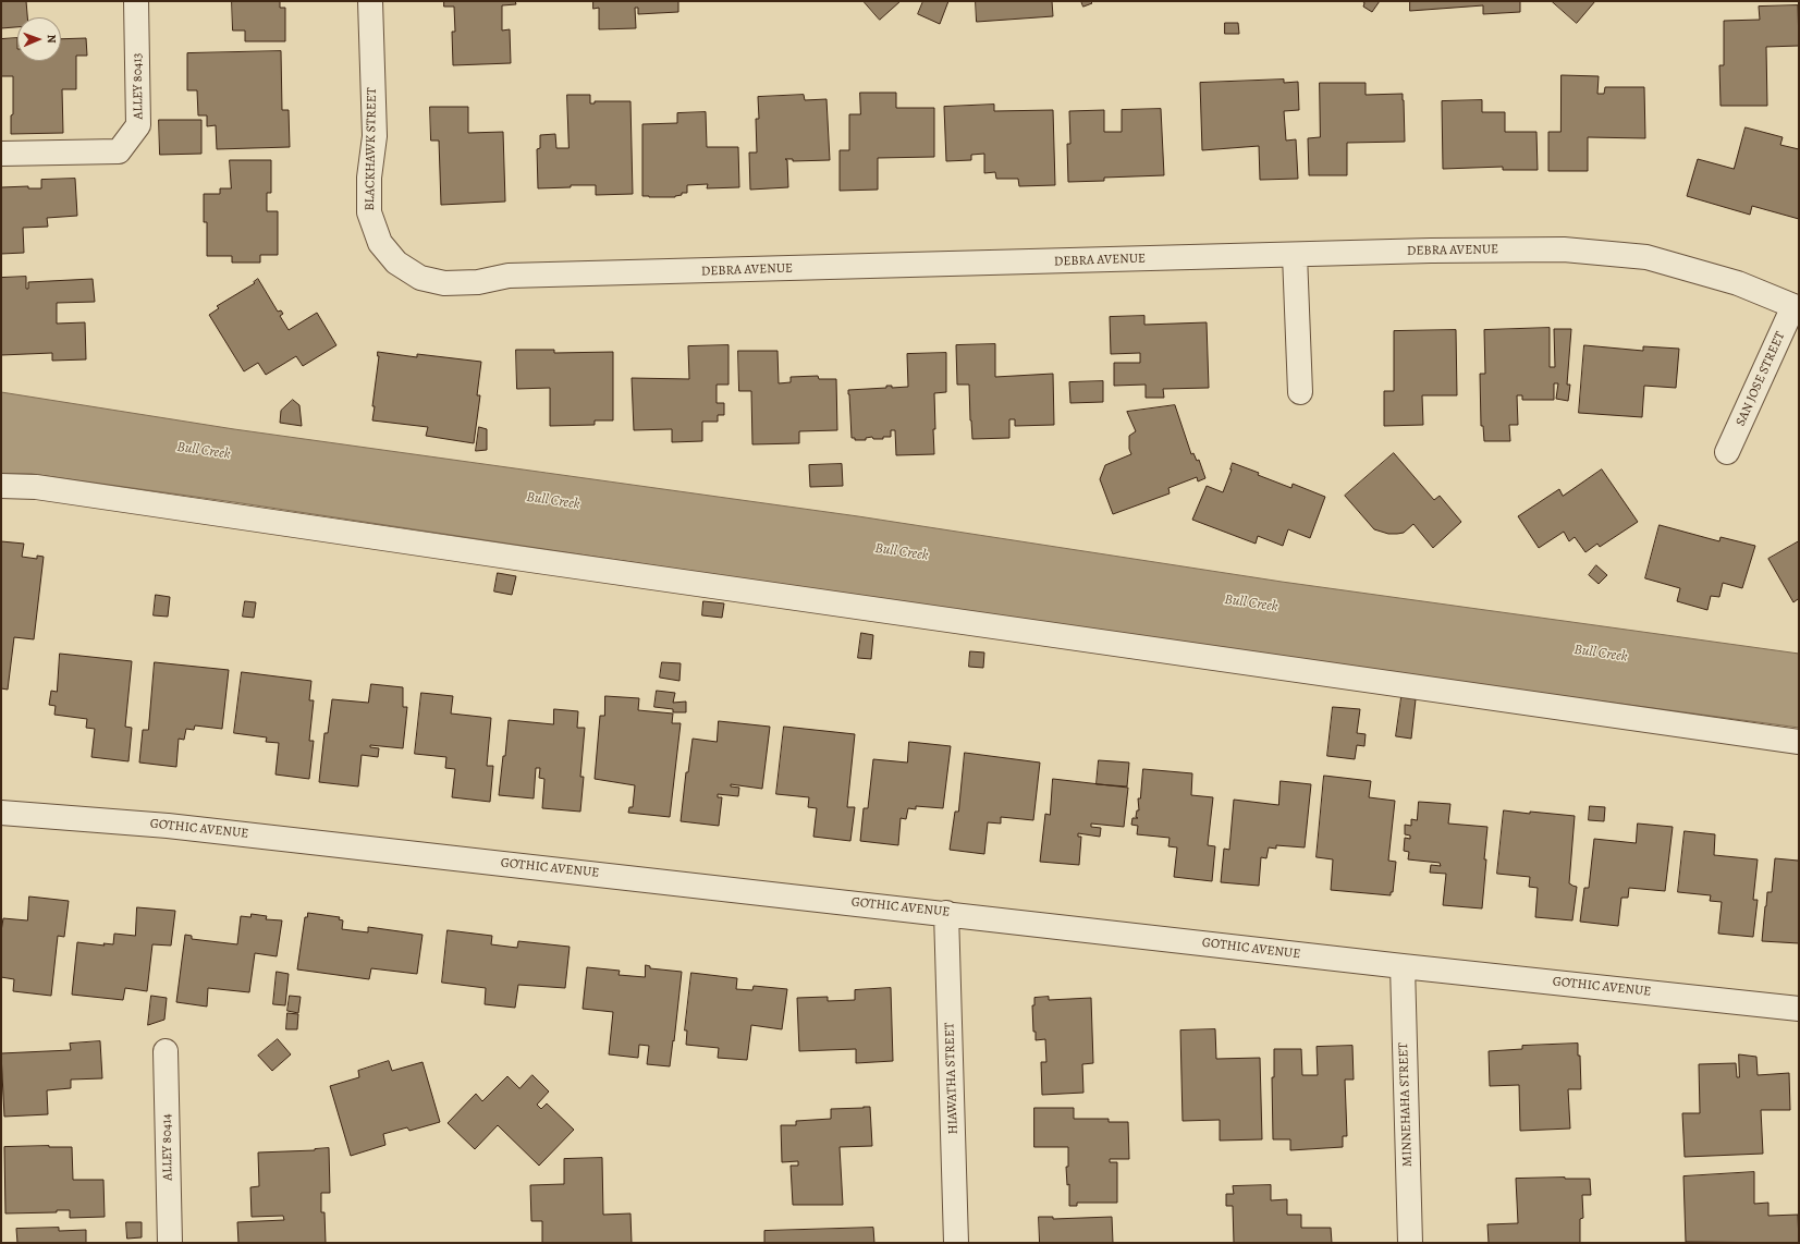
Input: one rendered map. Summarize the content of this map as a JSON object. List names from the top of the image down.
{
  "streets": {
    "street": [
      "ALLEY 80413",
      "BLACKHAWK STREET",
      "DEBRA AVENUE",
      "SAN JOSE STREET",
      "GOTHIC AVENUE",
      "HIAWATHA STREET",
      "MINNEHAHA STREET",
      "ALLEY 80414"
    ]
  },
  "crossings": [
    ["BLACKHAWK STREET", "DEBRA AVENUE"],
    ["DEBRA AVENUE", "SAN JOSE STREET"],
    ["GOTHIC AVENUE", "HIAWATHA STREET"],
    ["GOTHIC AVENUE", "MINNEHAHA STREET"]
  ],
  "water": ["Bull Creek"],
  "north": "right"
}
